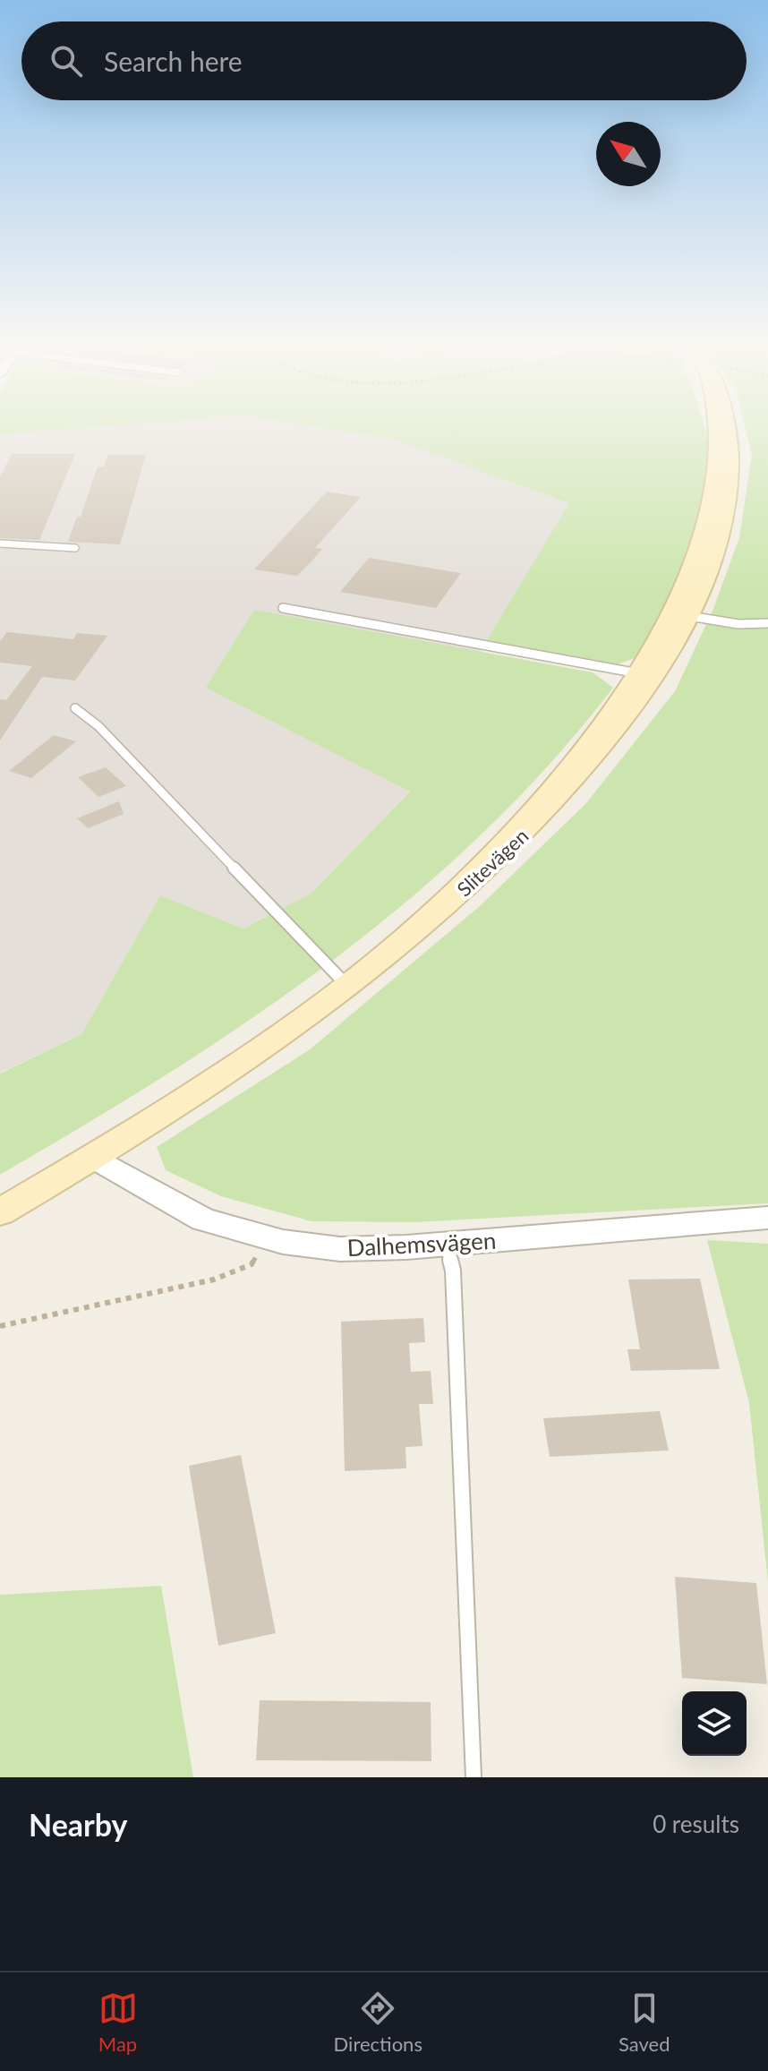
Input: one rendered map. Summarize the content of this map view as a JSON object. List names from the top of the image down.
{
  "streets": {
    "main road": ["Slitevägen"],
    "street": ["Dalhemsvägen"]
  },
  "crossings": [
    ["Slitevägen", "Dalhemsvägen"]
  ],
  "north": "top left",
  "page": {
    "search": "Search here",
    "heading": ["Nearby", "0 results"],
    "nav": ["Map", "Directions", "Saved"]
  }
}
